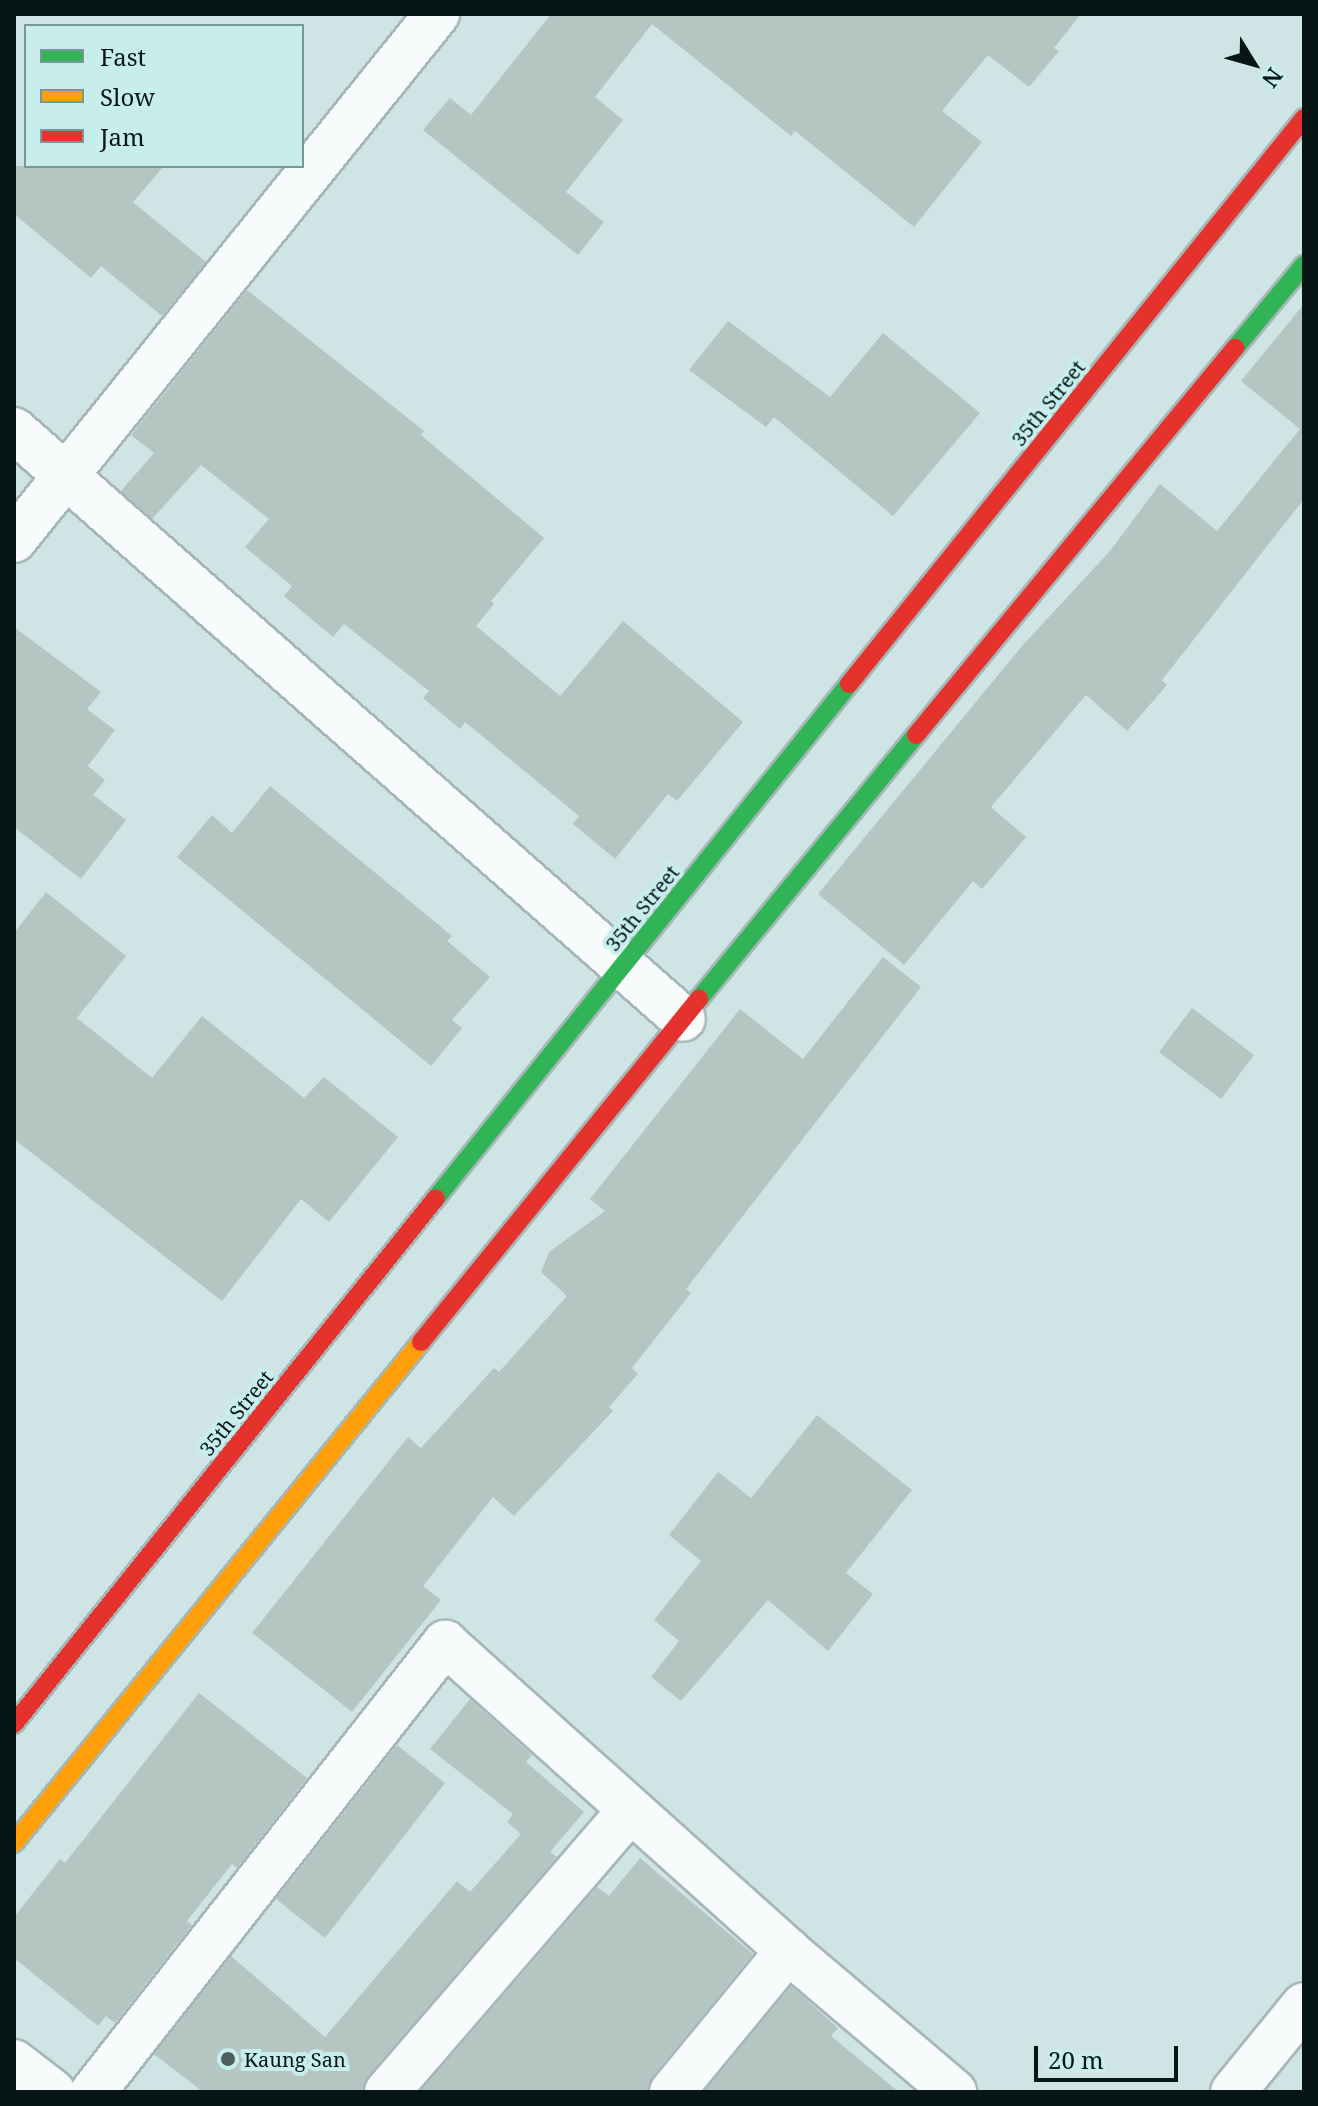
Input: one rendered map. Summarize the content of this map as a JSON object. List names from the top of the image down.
{
  "streets": {
    "main road": ["35th Street"]
  },
  "places": ["Kaung San"],
  "legend": ["Fast", "Slow", "Jam"],
  "scale_bar": "20 m",
  "north": "bottom right"
}
